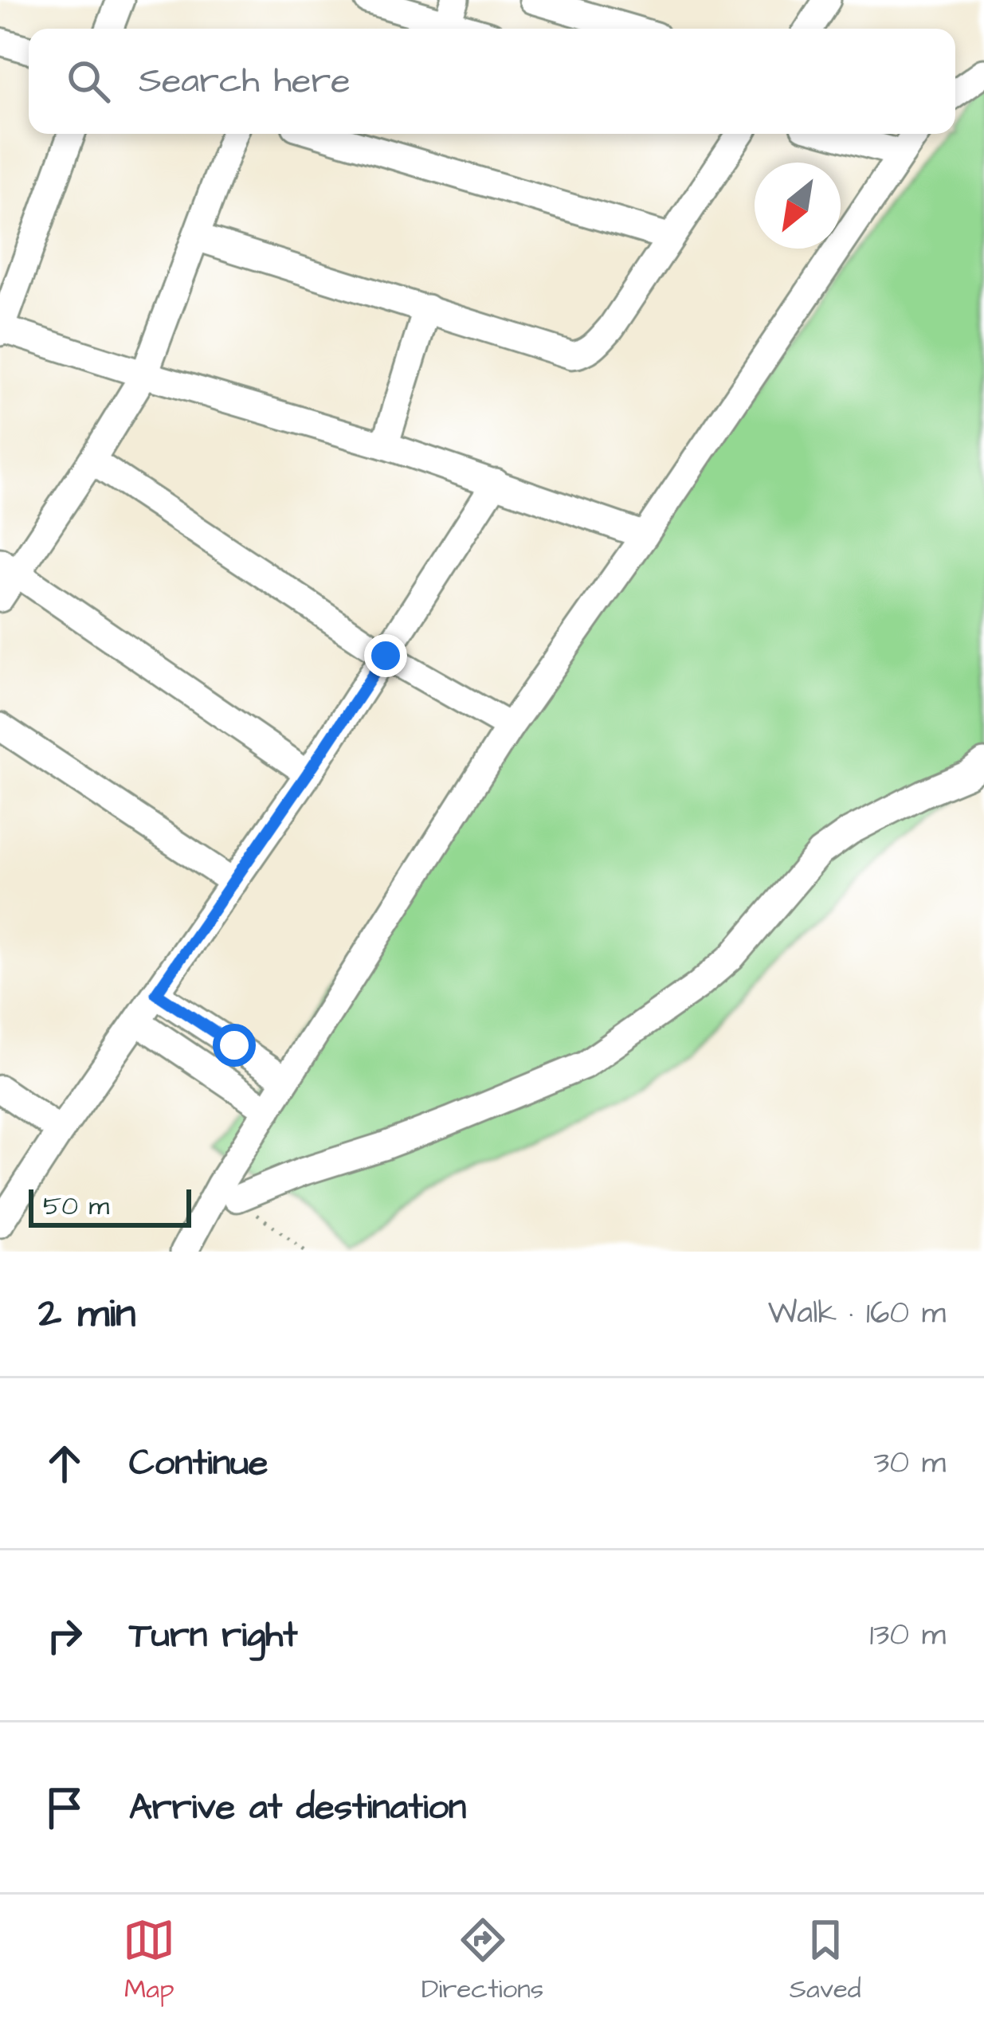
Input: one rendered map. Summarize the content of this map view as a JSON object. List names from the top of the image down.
{
  "scale_bar": "50 m",
  "north": "bottom left",
  "page": {
    "search": "Search here",
    "scale": "50 m",
    "heading": ["2 min", "Walk · 160 m"],
    "list": [
      ["Continue", "30 m"],
      ["Turn right", "130 m"],
      "Arrive at destination"
    ],
    "nav": ["Map", "Directions", "Saved"]
  }
}
